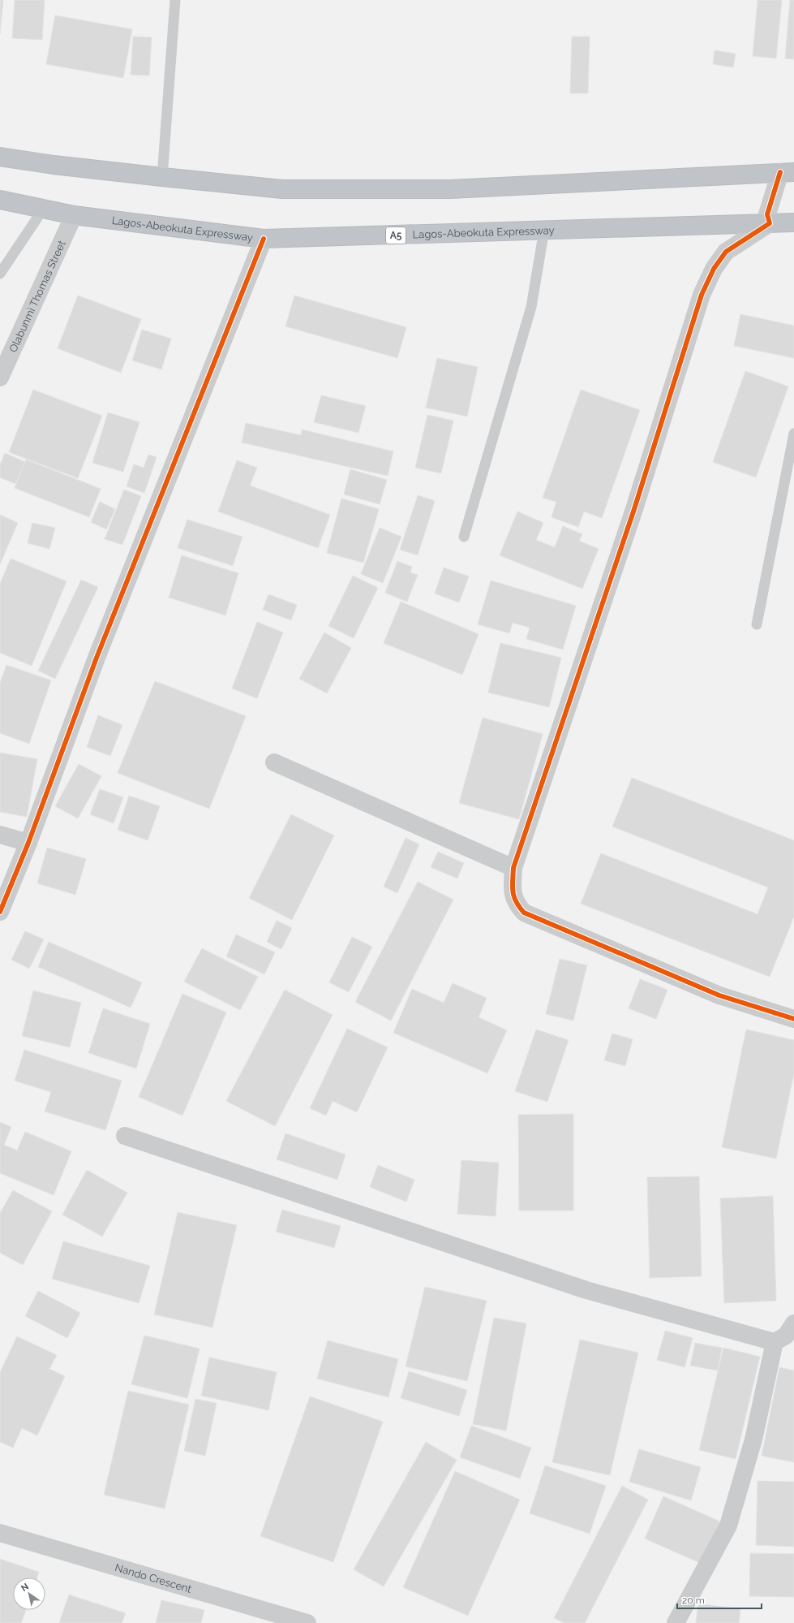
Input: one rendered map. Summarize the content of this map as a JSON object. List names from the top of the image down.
{
  "streets": {
    "highway": ["Lagos-Abeokuta Expressway", "A5"],
    "street": ["Olabunmi Thomas Street", "Nando Crescent"]
  },
  "crossings": [
    ["Lagos-Abeokuta Expressway", "Olabunmi Thomas Street"]
  ],
  "scale_bar": "20 m",
  "north": "top left"
}
